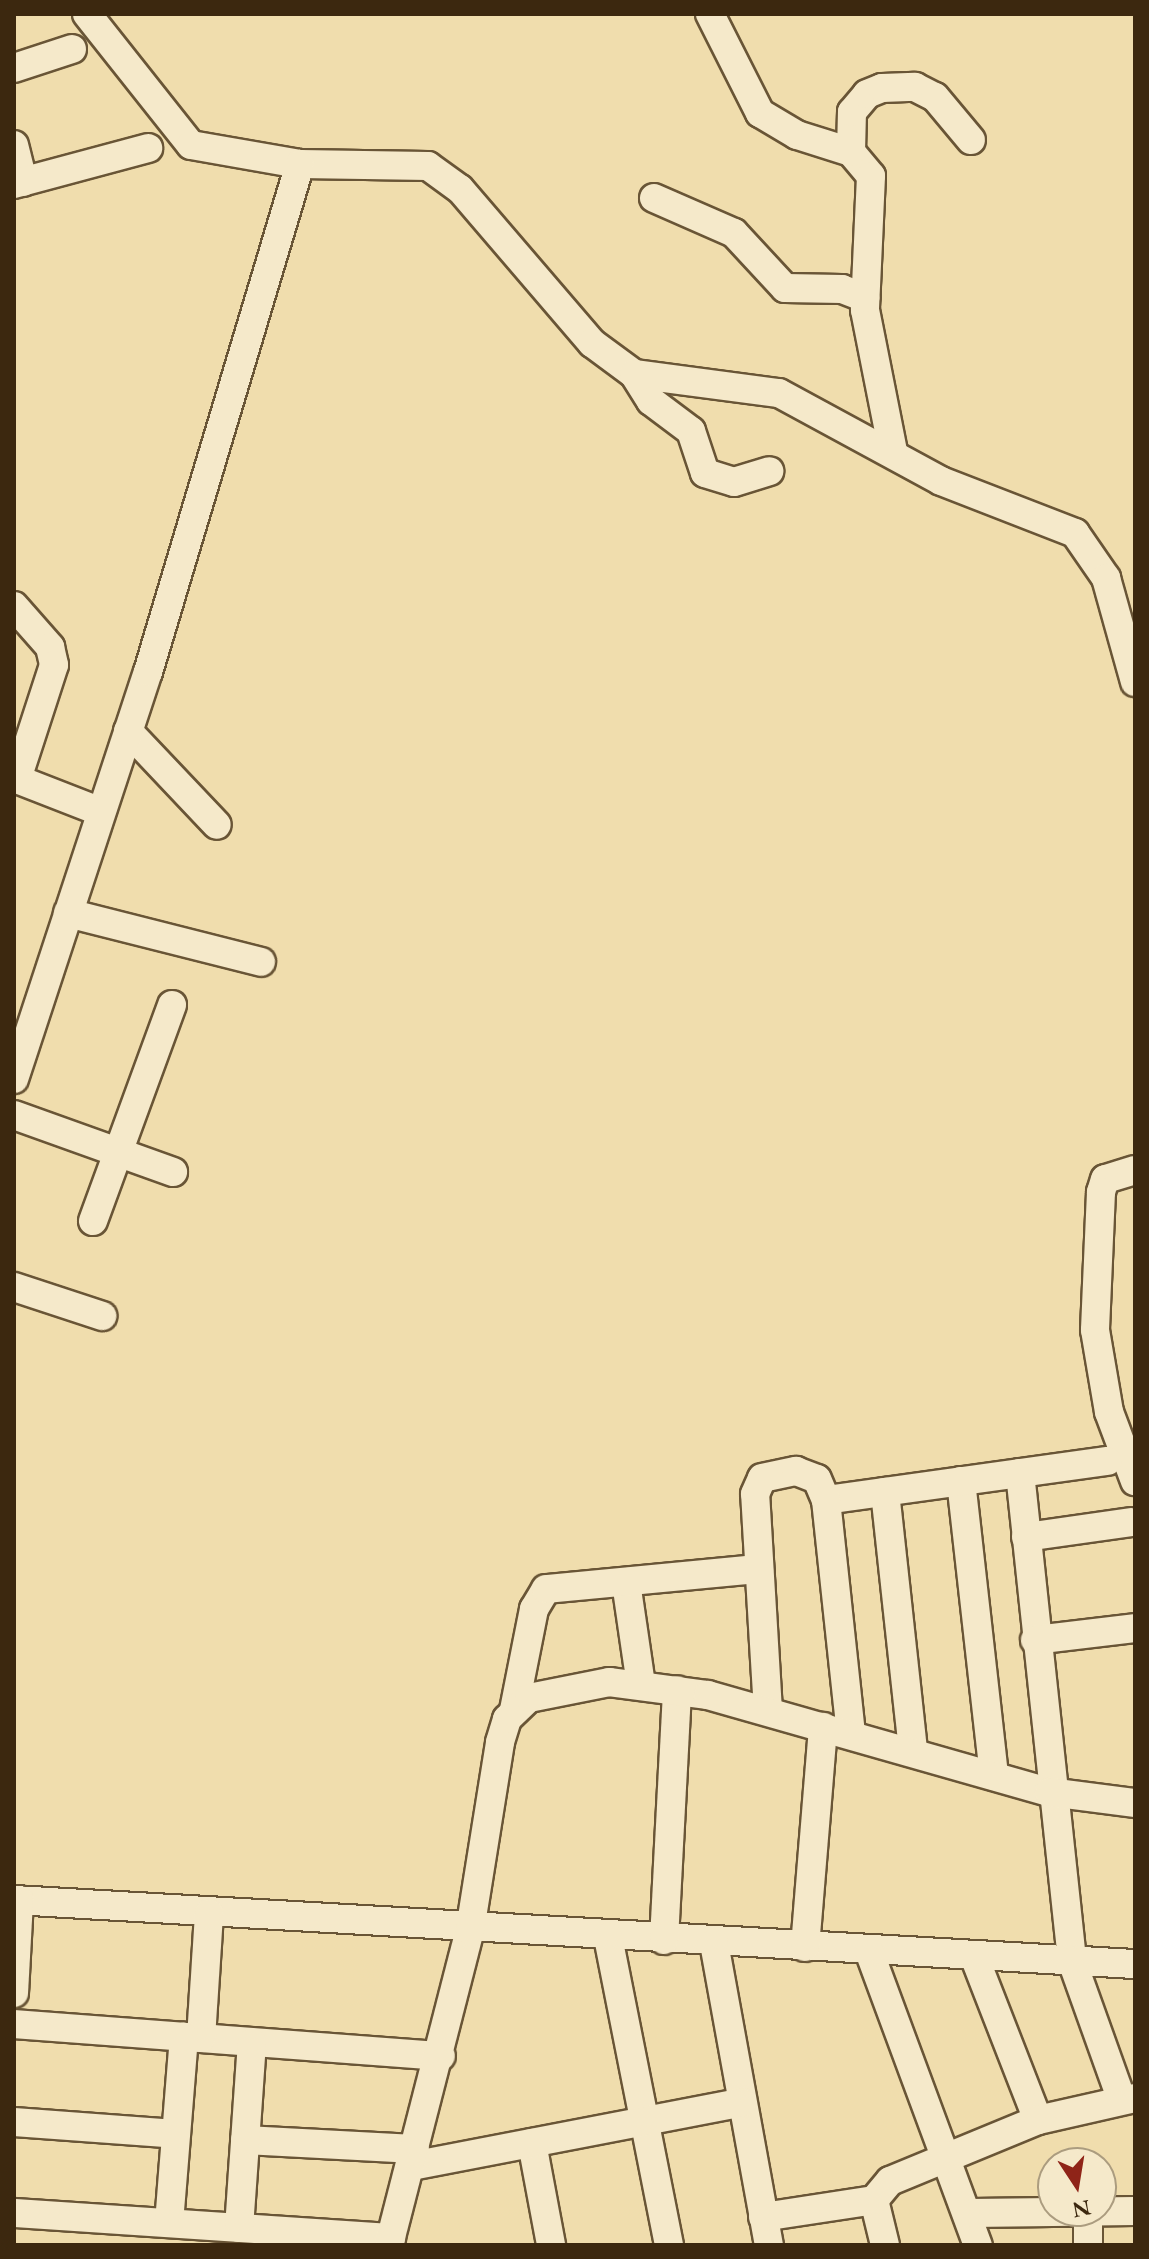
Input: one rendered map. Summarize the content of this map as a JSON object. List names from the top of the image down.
{
  "north": "bottom"
}
